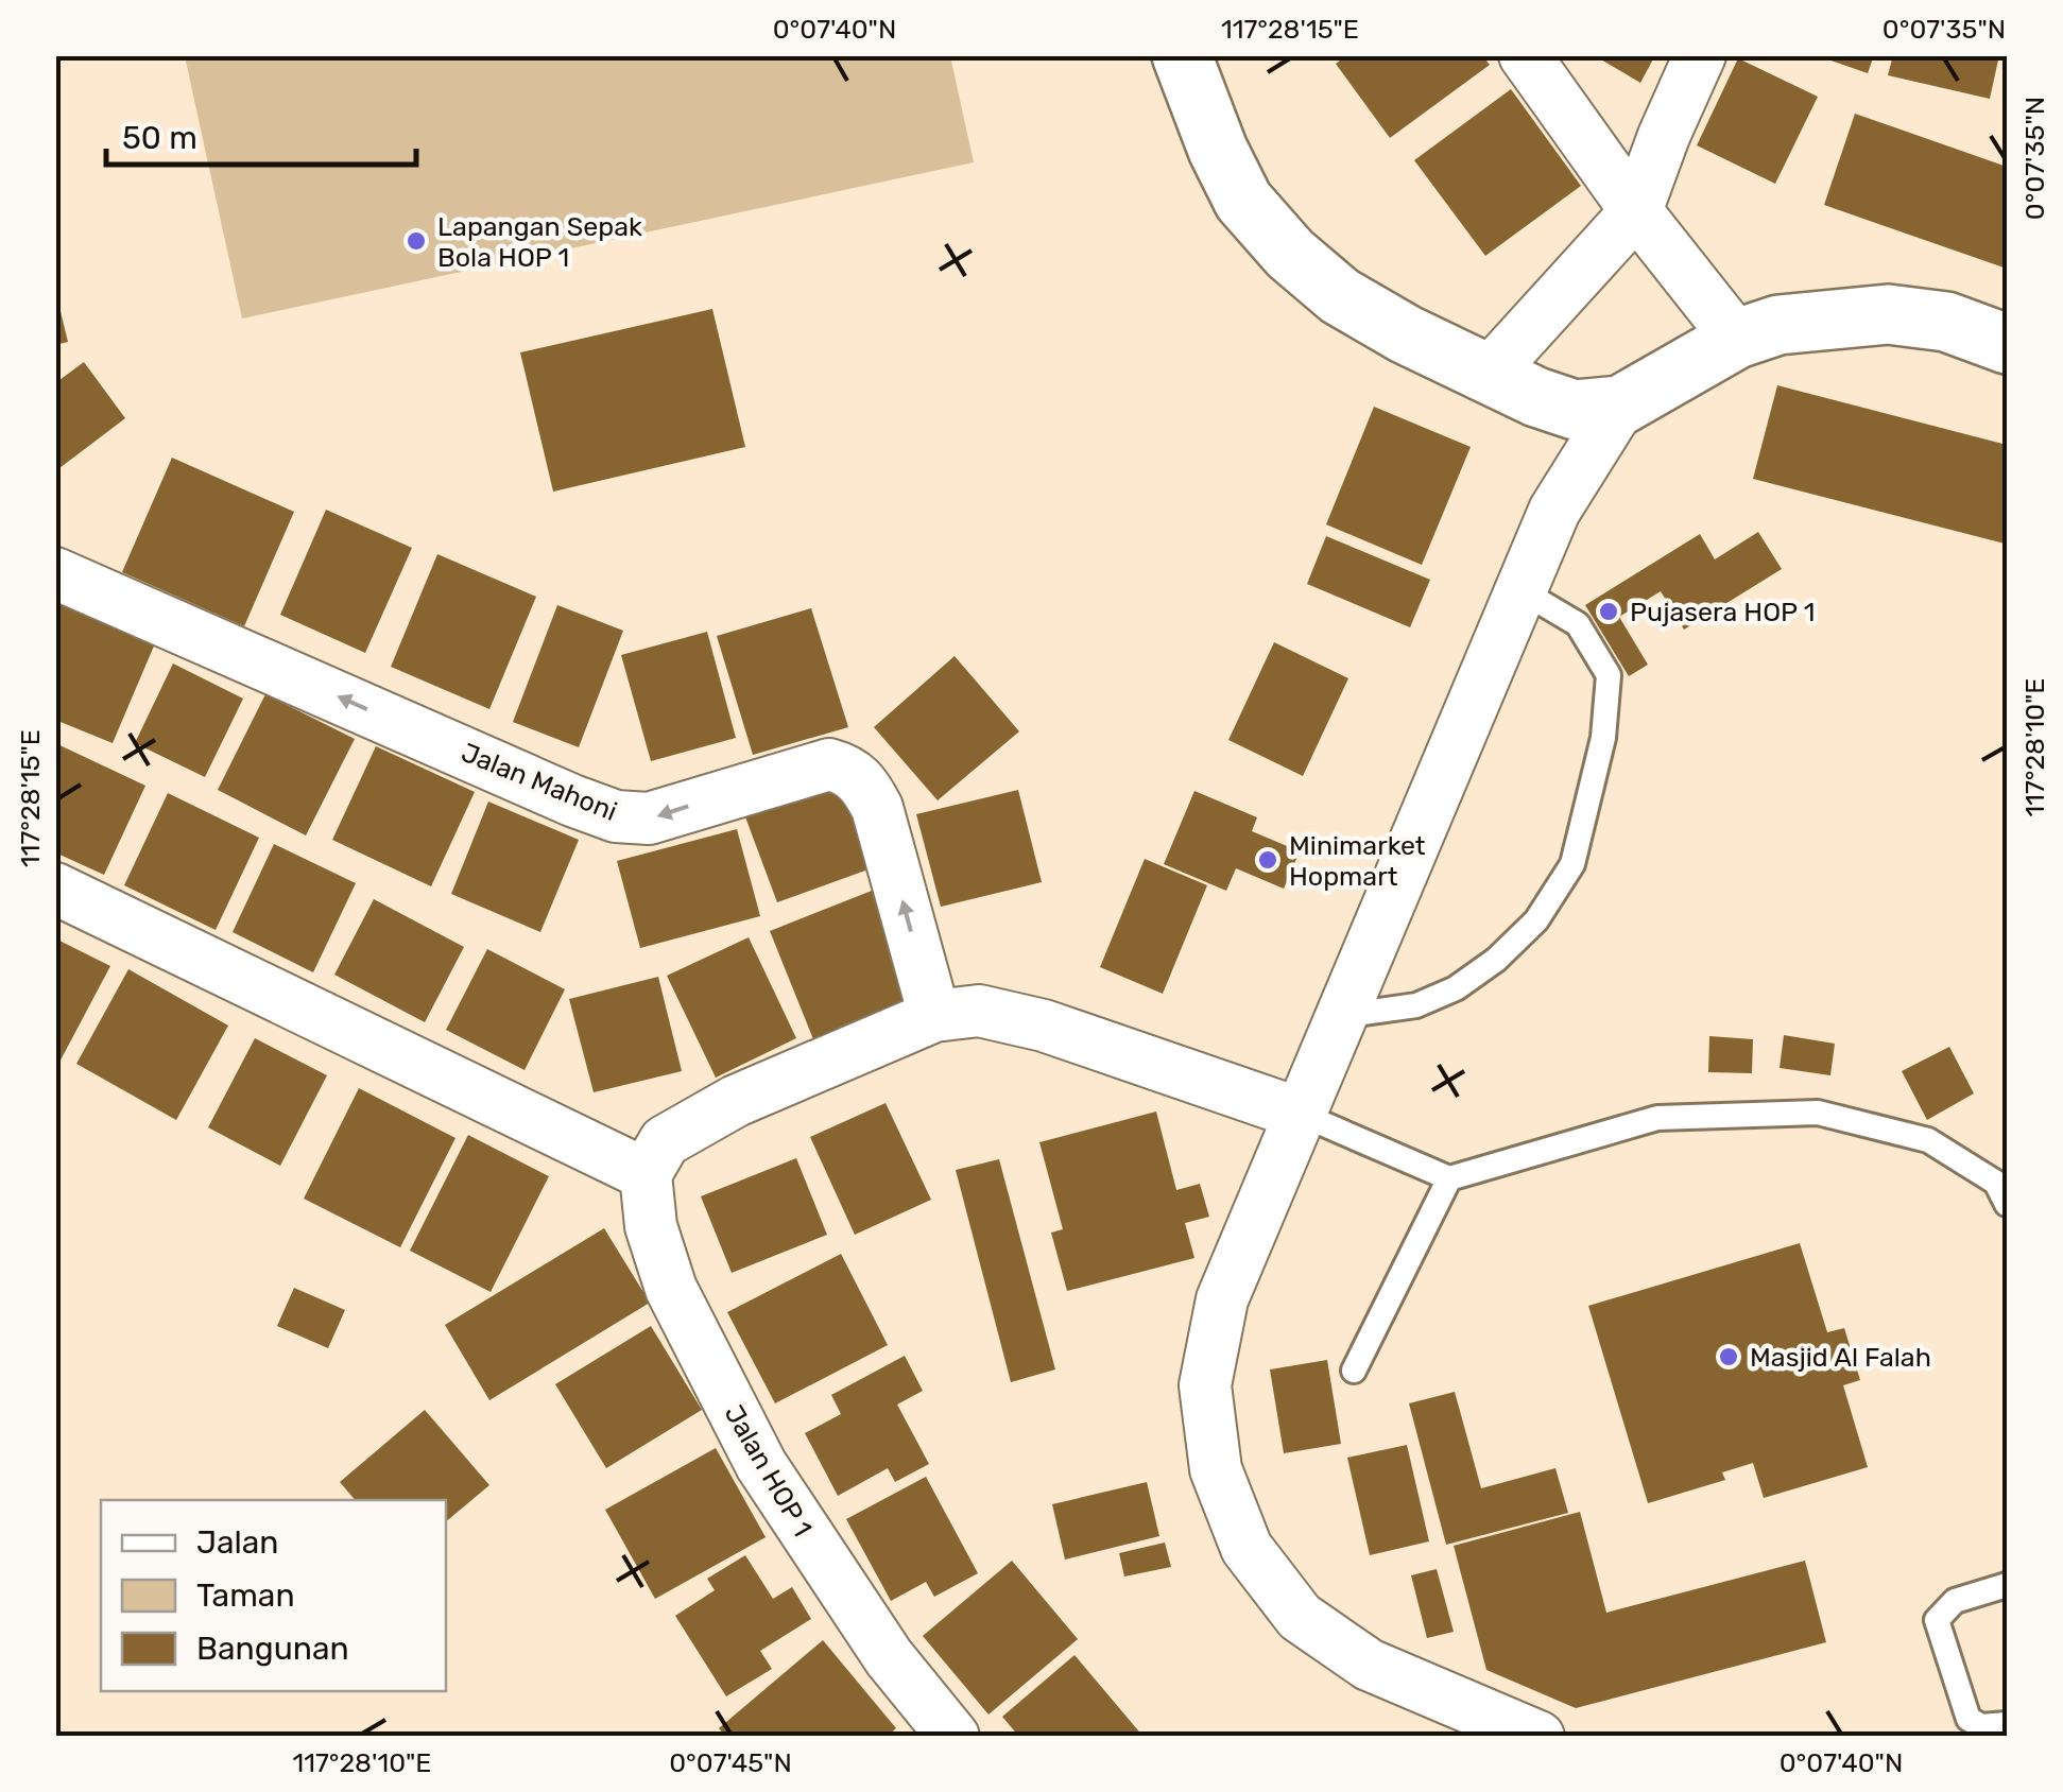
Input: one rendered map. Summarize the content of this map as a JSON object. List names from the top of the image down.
{
  "streets": {
    "street": ["Jalan Mahoni", "Jalan HOP 1"]
  },
  "places": [
    "Lapangan Sepak Bola HOP 1",
    "Pujasera HOP 1",
    "Minimarket Hopmart",
    "Masjid Al Falah"
  ],
  "legend": ["Jalan", "Taman", "Bangunan"],
  "scale_bar": "50 m",
  "coordinates": [
    "0°07'40\"N",
    "117°28'15\"E",
    "0°07'35\"N",
    "117°28'10\"E",
    "0°07'45\"N"
  ]
}
